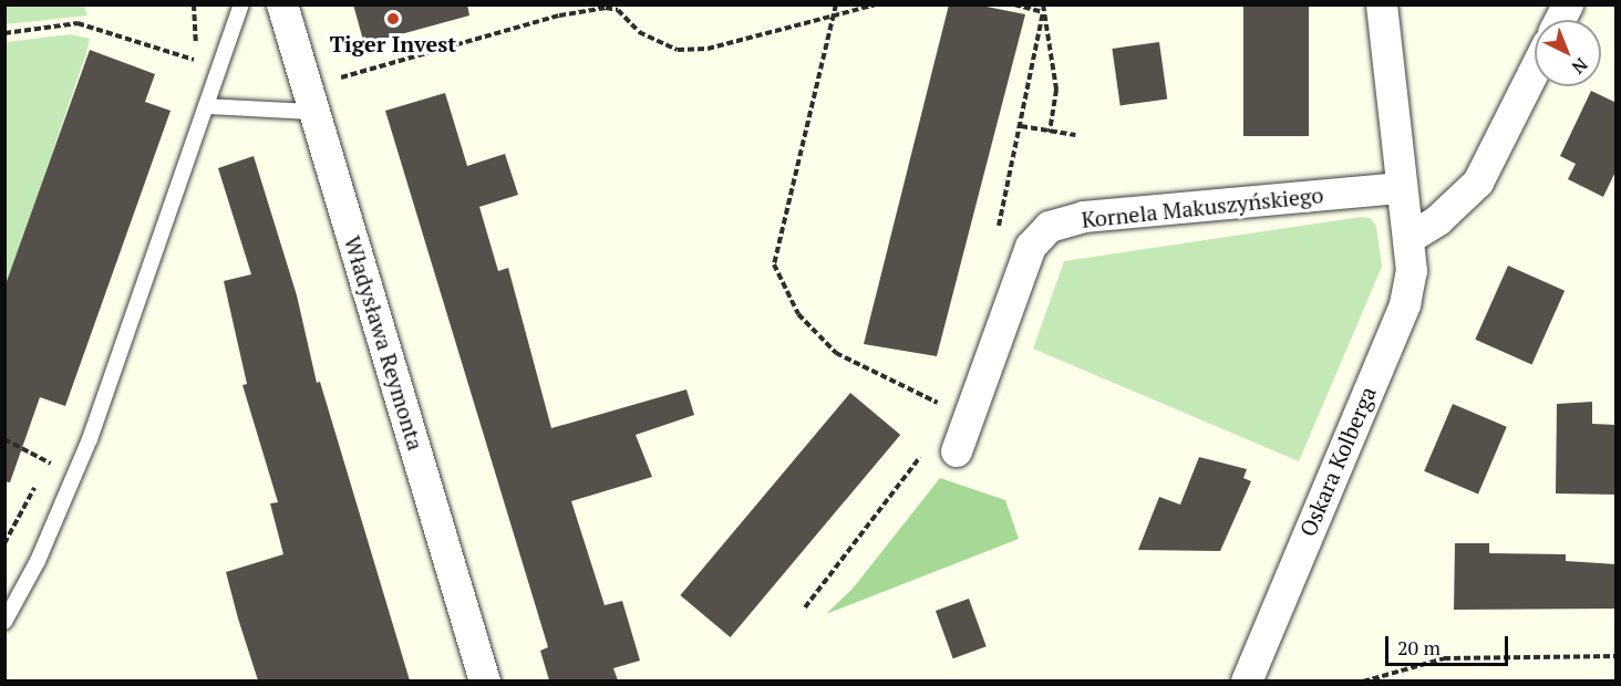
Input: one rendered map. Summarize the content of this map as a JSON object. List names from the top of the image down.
{
  "streets": {
    "street": ["Kornela Makuszyńskiego", "Władysława Reymonta", "Oskara Kolberga"]
  },
  "crossings": [
    ["Kornela Makuszyńskiego", "Oskara Kolberga"]
  ],
  "places": ["Tiger Invest"],
  "scale_bar": "20 m",
  "north": "bottom right"
}
